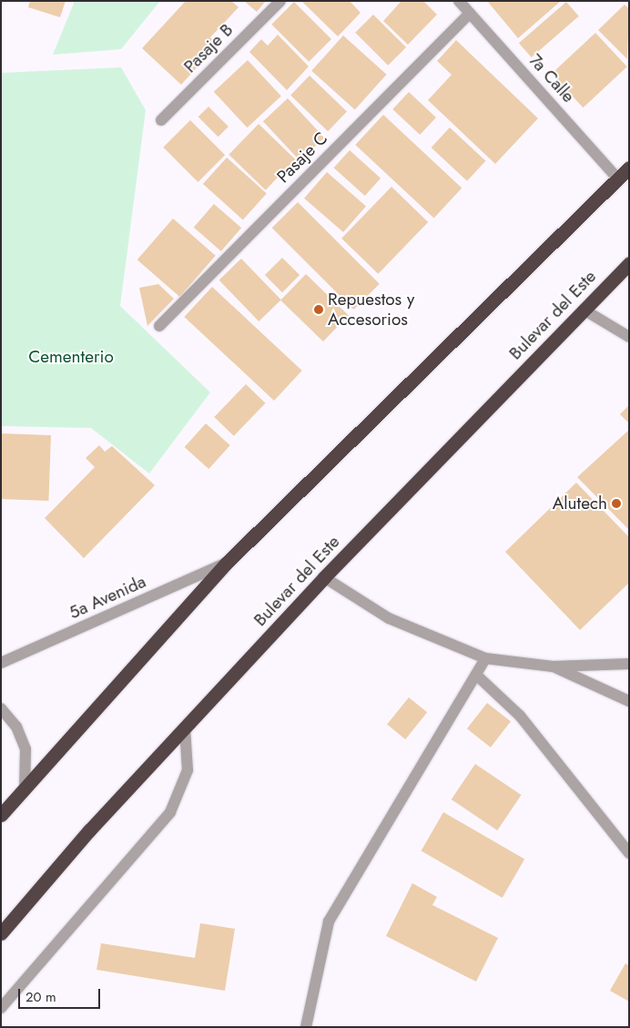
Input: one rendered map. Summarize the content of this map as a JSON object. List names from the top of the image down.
{
  "streets": {
    "highway": ["Bulevar del Este"],
    "street": [
      "Pasaje B",
      "7a Calle",
      "Pasaje C",
      "5a Avenida"
    ]
  },
  "crossings": [
    ["7a Calle", "Pasaje C"]
  ],
  "parks": ["Cementerio"],
  "places": ["Repuestos y Accesorios", "Alutech"],
  "scale_bar": "20 m"
}
